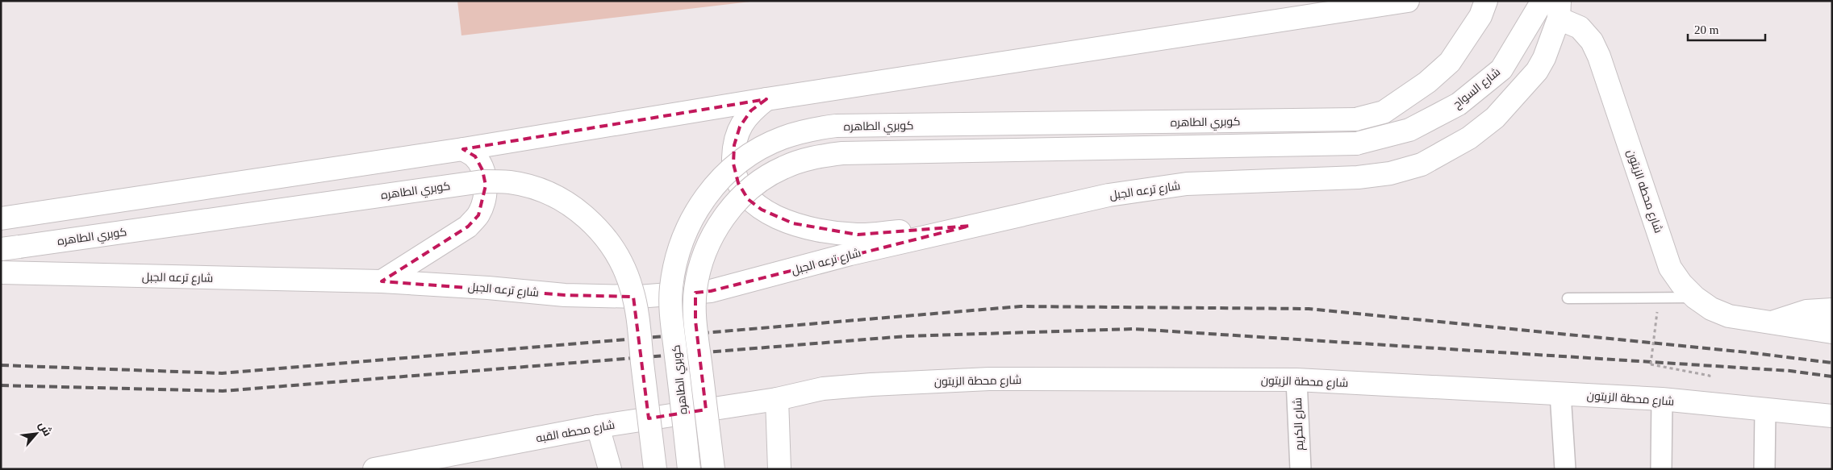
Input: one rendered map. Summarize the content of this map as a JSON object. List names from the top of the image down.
{
  "streets": {
    "main road": [
      "شارع السواح",
      "كوبري الطاهره",
      "شارع ترعه الجبل",
      "شارع محطه الزيتون",
      "شارع محطة الزيتون",
      "شارع محطه القبه"
    ],
    "street": ["شارع الكريم"]
  },
  "crossings": [
    ["شارع السواح", "كوبري الطاهره"],
    ["شارع ترعه الجبل", "شارع محطه الزيتون"],
    ["شارع محطة الزيتون", "شارع الكريم"],
    ["شارع محطة الزيتون", "شارع محطه القبه"]
  ],
  "scale_bar": "20 m",
  "north": "top right"
}
